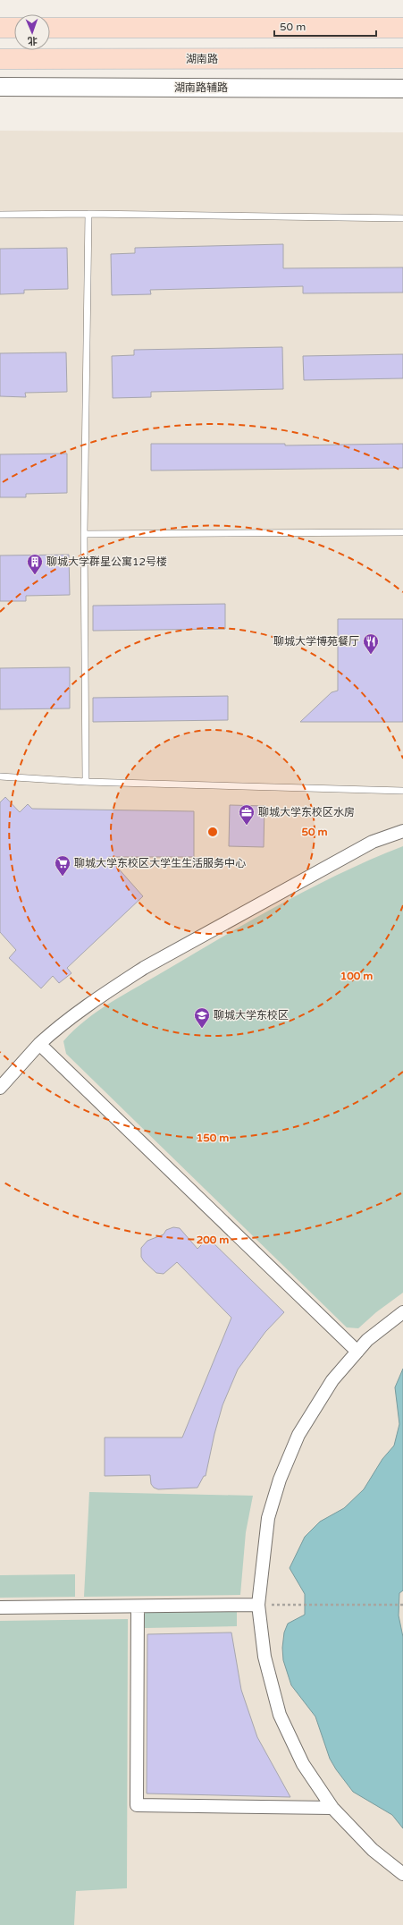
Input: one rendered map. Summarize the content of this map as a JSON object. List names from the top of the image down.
{
  "streets": {
    "main road": ["湖南路"],
    "street": ["湖南路辅路"]
  },
  "places": {
    "building": ["聊城大学群星公寓12号楼"],
    "restaurant": ["聊城大学博苑餐厅"],
    "office": ["聊城大学东校区水房"],
    "supermarket": ["聊城大学东校区大学生生活服务中心"],
    "school or university": ["聊城大学东校区"]
  },
  "scale_bar": "50 m",
  "north": "bottom",
  "rings": [
    "50 m",
    "100 m",
    "150 m",
    "200 m"
  ]
}
